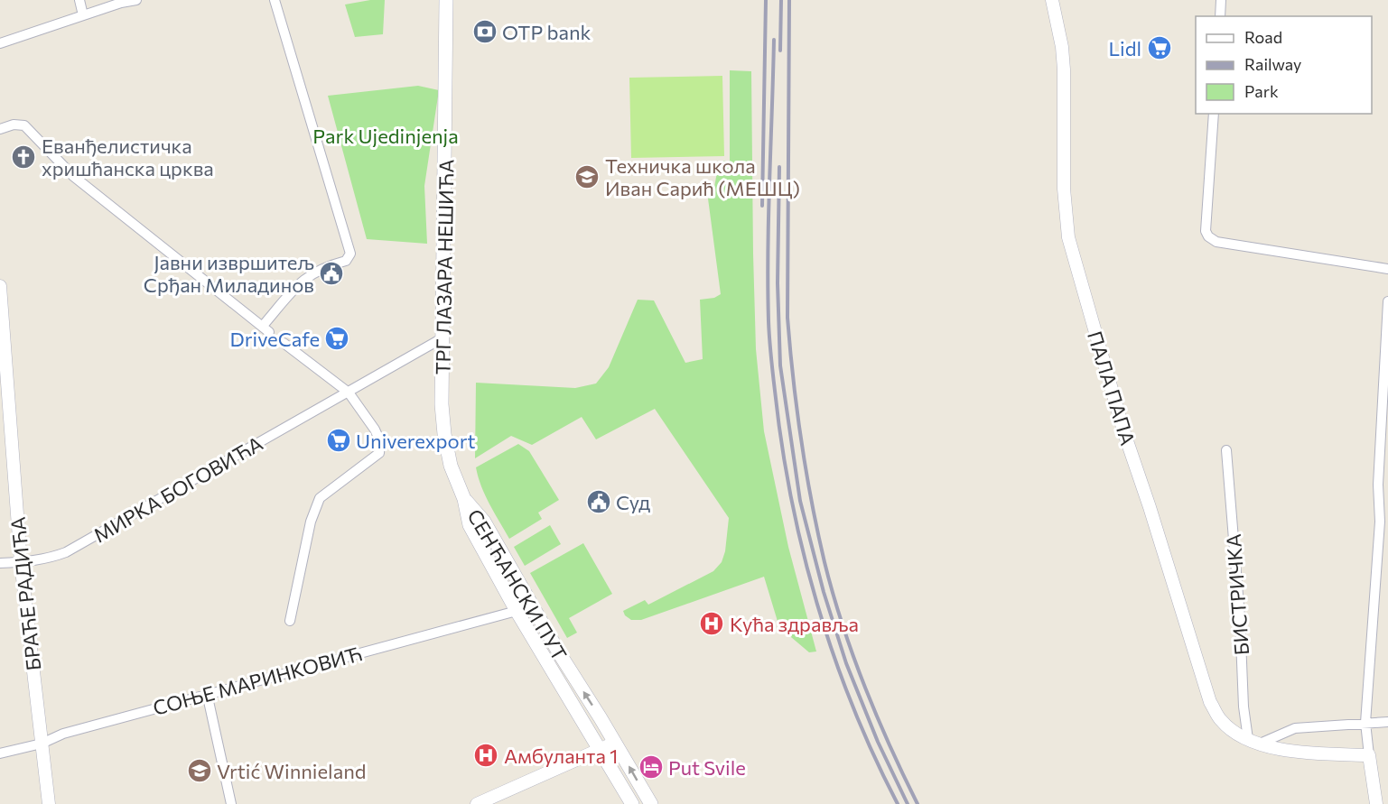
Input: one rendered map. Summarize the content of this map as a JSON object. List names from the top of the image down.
{
  "streets": {
    "main road": ["ТРГ ЛАЗАРА НЕШИЋА", "СЕНЋАНСКИ ПУТ"],
    "street": [
      "ПАЛА ПАПА",
      "МИРКА БОГОВИЋА",
      "БРАЋЕ РАДИЋА",
      "БИСТРИЧКА",
      "СОЊЕ МАРИНКОВИЋ"
    ]
  },
  "crossings": [
    ["ТРГ ЛАЗАРА НЕШИЋА", "МИРКА БОГОВИЋА"],
    ["ТРГ ЛАЗАРА НЕШИЋА", "СЕНЋАНСКИ ПУТ"],
    ["ПАЛА ПАПА", "БИСТРИЧКА"],
    ["МИРКА БОГОВИЋА", "БРАЋЕ РАДИЋА"],
    ["СЕНЋАНСКИ ПУТ", "СОЊЕ МАРИНКОВИЋ"],
    ["БРАЋЕ РАДИЋА", "СОЊЕ МАРИНКОВИЋ"]
  ],
  "parks": ["Park Ujedinjenja"],
  "places": {
    "bank": ["OTP bank"],
    "supermarket": ["Lidl", "DriveCafe", "Univerexport"],
    "church": ["Еванђелистичка хришћанска црква"],
    "school or university": ["Техничка школа Иван Сарић (МЕШЦ)", "Vrtić Winnieland"],
    "public building": ["Јавни извршитељ Срђан Миладинов", "Суд"],
    "hospital": ["Кућа здравља", "Амбуланта 1"],
    "hotel": ["Put Svile"]
  },
  "legend": ["Road", "Railway", "Park"]
}
